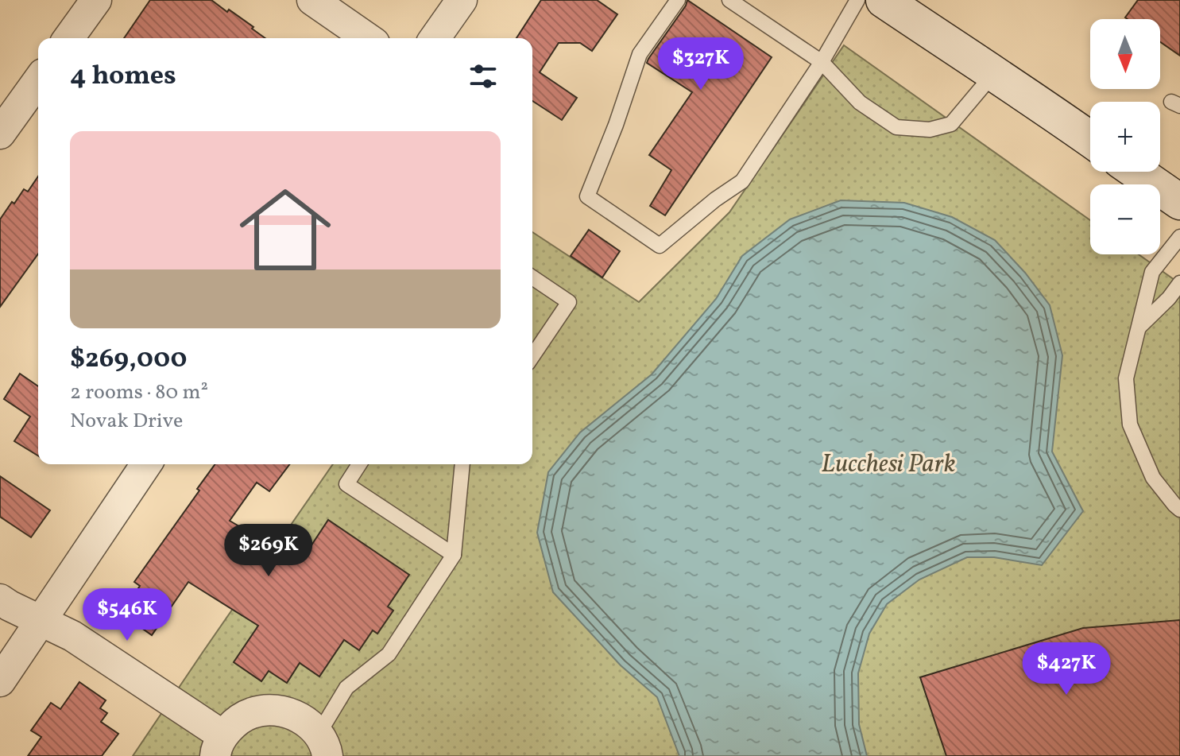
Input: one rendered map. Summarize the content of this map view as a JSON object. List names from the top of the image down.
{
  "parks": ["Lucchesi Park"],
  "north": "bottom",
  "page": {
    "map_buttons": ["+", "−"],
    "price": [
      "$327K",
      "$269K",
      "$546K",
      "$427K"
    ],
    "heading": "4 homes",
    "list": [
      {
        "name": "$269,000",
        "note": "2 rooms · 80 m² · Novak Drive"
      }
    ]
  }
}
